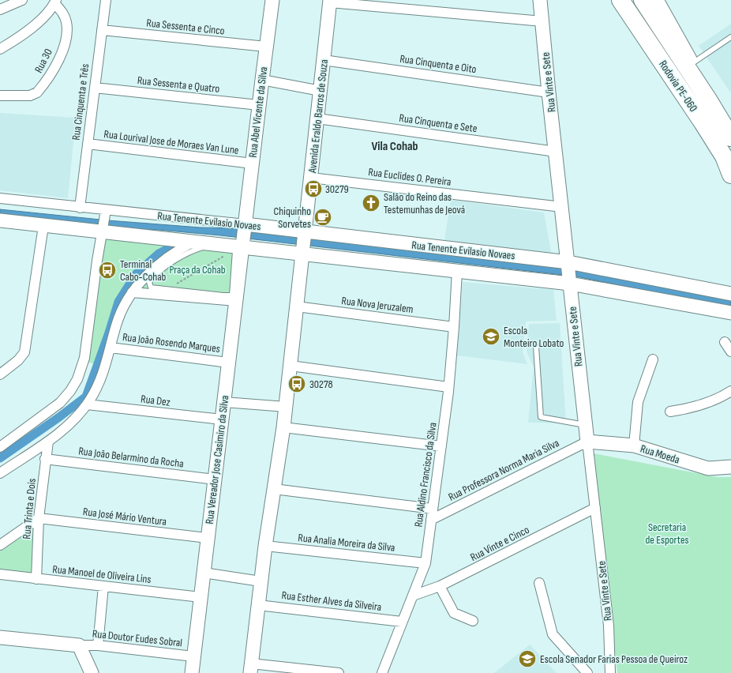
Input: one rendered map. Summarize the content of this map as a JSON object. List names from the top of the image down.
{
  "streets": {
    "highway": ["Rodovia PE-060"],
    "street": [
      "Rua Sessenta e Cinco",
      "Rua 30",
      "Rua Cinquenta e Oito",
      "Rua Vinte e Sete",
      "Rua Sessenta e Quatro",
      "Rua Cinquenta e Três",
      "Rua Abel Vicente da Silva",
      "Avenida Eraldo Barros de Souza",
      "Rua Cinquenta e Sete",
      "Rua Lourival Jose de Moraes Van Lune",
      "Rua Euclides O. Pereira",
      "Rua Tenente Evilasio Novaes",
      "Rua Nova Jeruzalem",
      "Rua João Rosendo Marques",
      "Rua Dez",
      "Rua Moeda",
      "Rua João Belarmino da Rocha",
      "Rua Vereador Jose Casimiro da Silva",
      "Rua Professora Norma Maria Silva",
      "Rua Aldino Francisco da Silva",
      "Rua Trinta e Dois",
      "Rua José Mário Ventura",
      "Rua Analia Moreira da Silva",
      "Rua Vinte e Cinco",
      "Rua Manoel de Oliveira Lins",
      "Rua Esther Alves da Silveira",
      "Rua Doutor Eudes Sobral"
    ]
  },
  "crossings": [
    ["Rua Sessenta e Cinco", "Rua Cinquenta e Três"],
    ["Rua Sessenta e Cinco", "Rua Abel Vicente da Silva"],
    ["Rua Cinquenta e Oito", "Rua Vinte e Sete"],
    ["Rua Cinquenta e Oito", "Avenida Eraldo Barros de Souza"],
    ["Rua Vinte e Sete", "Rua Cinquenta e Sete"],
    ["Rua Vinte e Sete", "Rua Euclides O. Pereira"],
    ["Rua Vinte e Sete", "Rua Tenente Evilasio Novaes"],
    ["Rua Vinte e Sete", "Rua Moeda"],
    ["Rua Vinte e Sete", "Rua Professora Norma Maria Silva"],
    ["Rua Vinte e Sete", "Rua Vinte e Cinco"],
    ["Rua Sessenta e Quatro", "Rua Cinquenta e Três"],
    ["Rua Sessenta e Quatro", "Rua Abel Vicente da Silva"],
    ["Rua Cinquenta e Três", "Rua Lourival Jose de Moraes Van Lune"],
    ["Rua Cinquenta e Três", "Rua Tenente Evilasio Novaes"],
    ["Rua Abel Vicente da Silva", "Rua Lourival Jose de Moraes Van Lune"],
    ["Rua Abel Vicente da Silva", "Rua Tenente Evilasio Novaes"],
    ["Rua Abel Vicente da Silva", "Rua Vereador Jose Casimiro da Silva"],
    ["Avenida Eraldo Barros de Souza", "Rua Cinquenta e Sete"],
    ["Avenida Eraldo Barros de Souza", "Rua Euclides O. Pereira"],
    ["Avenida Eraldo Barros de Souza", "Rua Tenente Evilasio Novaes"],
    ["Avenida Eraldo Barros de Souza", "Rua Nova Jeruzalem"],
    ["Rua Tenente Evilasio Novaes", "Rua Vereador Jose Casimiro da Silva"],
    ["Rua Nova Jeruzalem", "Rua Aldino Francisco da Silva"],
    ["Rua João Rosendo Marques", "Rua Vereador Jose Casimiro da Silva"],
    ["Rua Dez", "Rua Vereador Jose Casimiro da Silva"],
    ["Rua Moeda", "Rua Professora Norma Maria Silva"],
    ["Rua João Belarmino da Rocha", "Rua Vereador Jose Casimiro da Silva"],
    ["Rua João Belarmino da Rocha", "Rua Trinta e Dois"],
    ["Rua Vereador Jose Casimiro da Silva", "Rua José Mário Ventura"],
    ["Rua Vereador Jose Casimiro da Silva", "Rua Manoel de Oliveira Lins"],
    ["Rua Vereador Jose Casimiro da Silva", "Rua Doutor Eudes Sobral"],
    ["Rua Professora Norma Maria Silva", "Rua Aldino Francisco da Silva"],
    ["Rua Aldino Francisco da Silva", "Rua Analia Moreira da Silva"],
    ["Rua Aldino Francisco da Silva", "Rua Vinte e Cinco"],
    ["Rua Aldino Francisco da Silva", "Rua Esther Alves da Silveira"],
    ["Rua Trinta e Dois", "Rua José Mário Ventura"],
    ["Rua Trinta e Dois", "Rua Manoel de Oliveira Lins"]
  ],
  "districts": ["Vila Cohab"],
  "parks": ["Praça da Cohab", "Secretaria de Esportes"],
  "places": {
    "bus stop": ["30279", "Terminal Cabo-Cohab", "30278"],
    "church": ["Salão do Reino das Testemunhas de Jeová"],
    "cafe": ["Chiquinho Sorvetes"],
    "school or university": ["Escola Monteiro Lobato", "Escola Senador Farias Pessoa de Queiroz"]
  }
}
